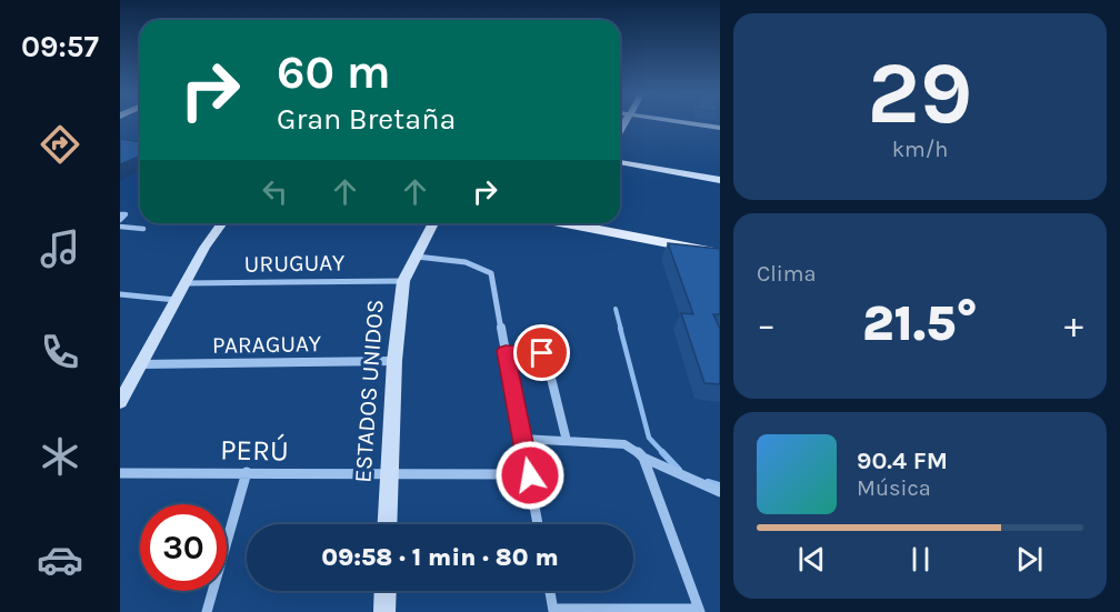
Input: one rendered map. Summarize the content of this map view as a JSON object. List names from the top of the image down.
{
  "streets": {
    "street": [
      "URUGUAY",
      "PARAGUAY",
      "ESTADOS UNIDOS",
      "PERÚ"
    ]
  },
  "crossings": [
    ["URUGUAY", "ESTADOS UNIDOS"],
    ["PARAGUAY", "ESTADOS UNIDOS"],
    ["ESTADOS UNIDOS", "PERÚ"]
  ],
  "page": {
    "tabs": "09:57",
    "tile": [
      ["29", "km/h"],
      "Clima"
    ],
    "turn": ["60 m", "Gran Bretaña"],
    "heat": ["−", "21.5°", "+"],
    "song": ["90.4 FM", "Música"],
    "limit": "30",
    "trip": "09:58 · 1 min · 80 m"
  }
}
